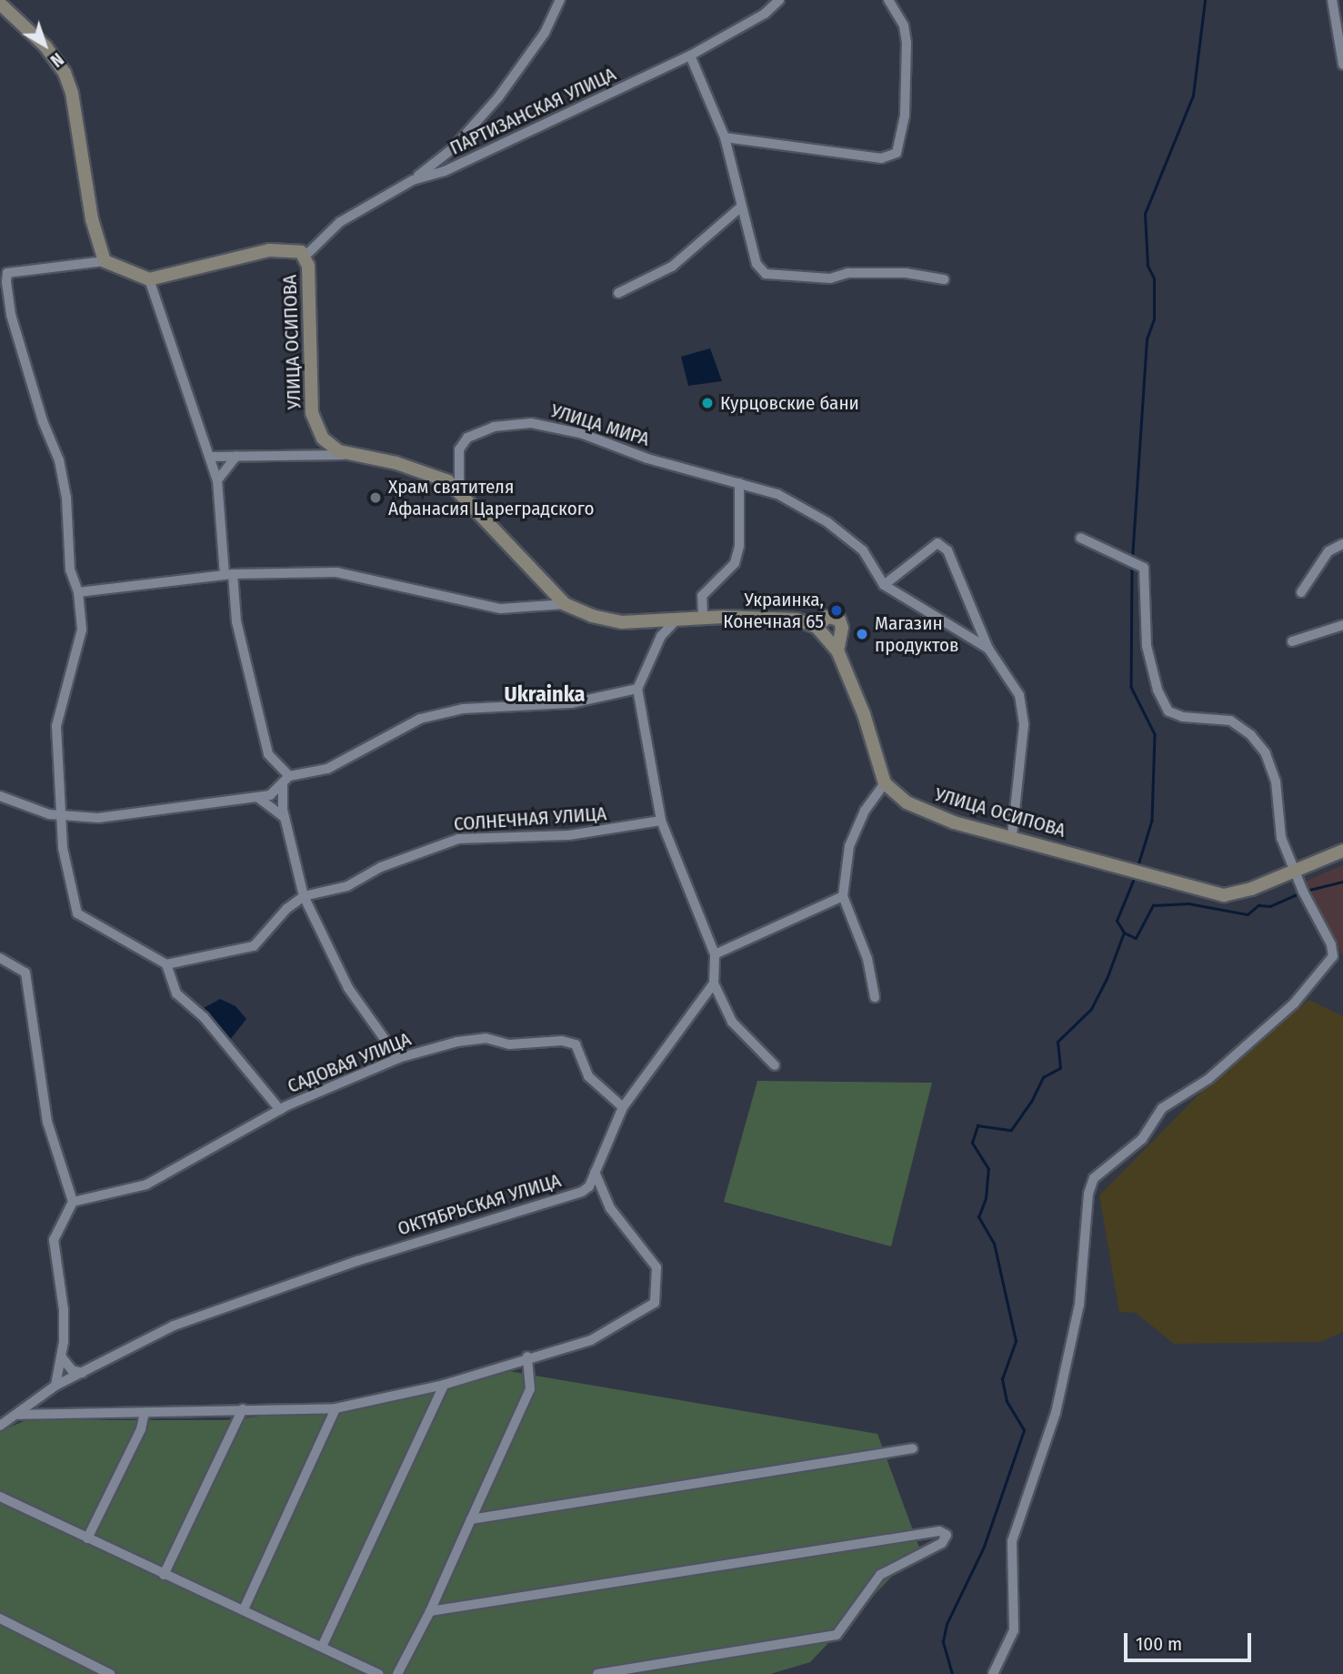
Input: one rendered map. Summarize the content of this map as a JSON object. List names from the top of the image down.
{
  "streets": {
    "main road": ["УЛИЦА ОСИПОВА"],
    "street": [
      "ПАРТИЗАНСКАЯ УЛИЦА",
      "УЛИЦА МИРА",
      "СОЛНЕЧНАЯ УЛИЦА",
      "САДОВАЯ УЛИЦА",
      "ОКТЯБРЬСКАЯ УЛИЦА"
    ]
  },
  "crossings": [
    ["ПАРТИЗАНСКАЯ УЛИЦА", "УЛИЦА ОСИПОВА"],
    ["УЛИЦА ОСИПОВА", "УЛИЦА МИРА"],
    ["САДОВАЯ УЛИЦА", "ОКТЯБРЬСКАЯ УЛИЦА"]
  ],
  "districts": ["Ukrainka"],
  "places": [
    "Курцовские бани",
    "Храм святителя Афанасия Цареградского",
    "Украинка, Конечная 65",
    "Магазин продуктов"
  ],
  "scale_bar": "100 m",
  "north": "bottom right"
}
